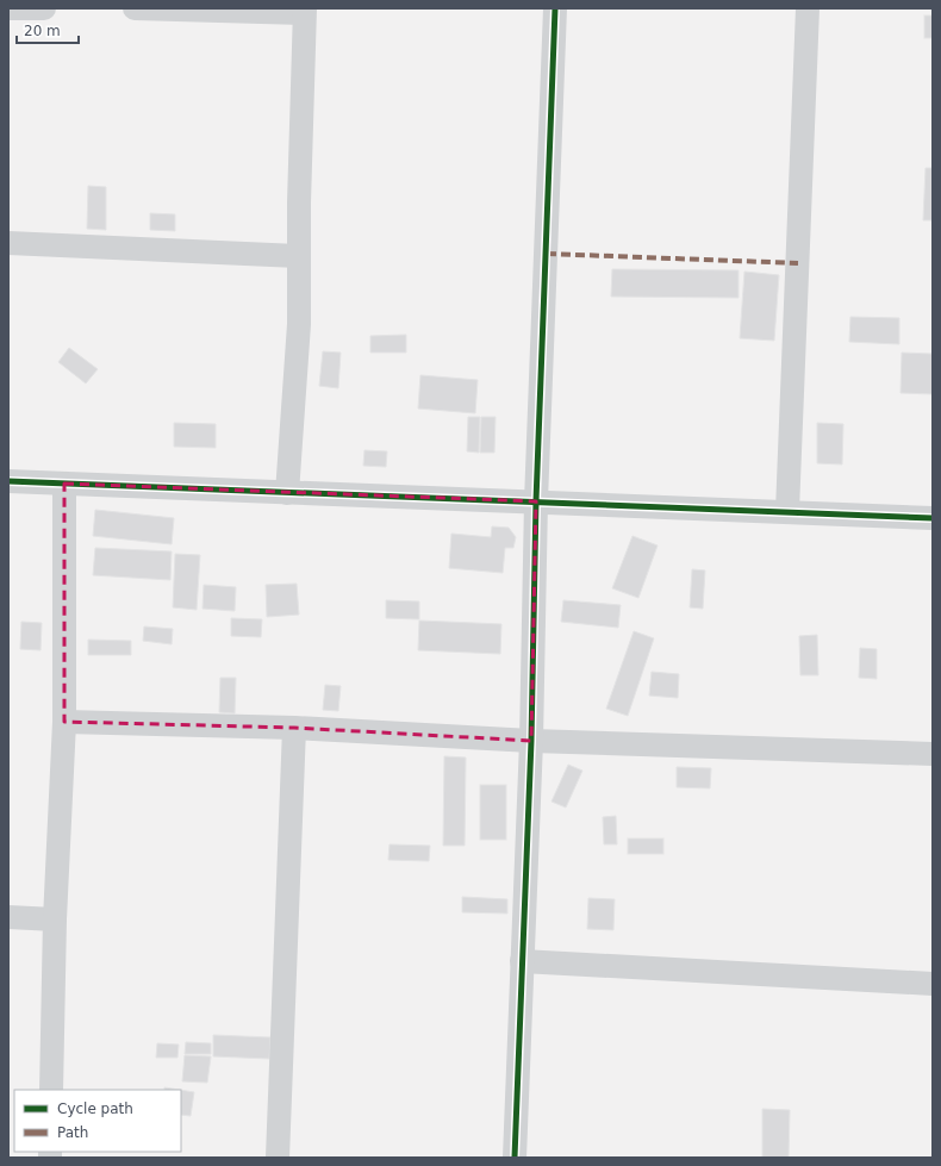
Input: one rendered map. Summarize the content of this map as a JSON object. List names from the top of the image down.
{
  "legend": ["Cycle path", "Path"],
  "scale_bar": "20 m"
}
